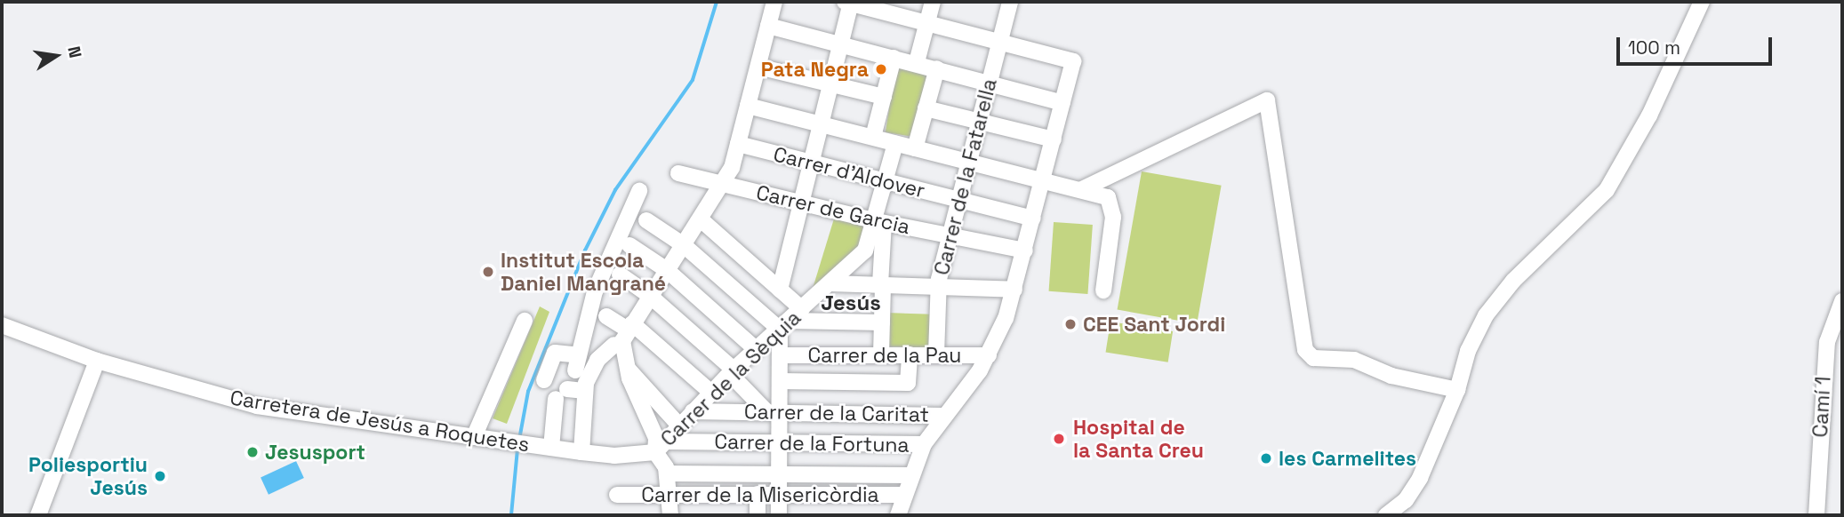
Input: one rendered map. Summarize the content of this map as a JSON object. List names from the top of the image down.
{
  "streets": {
    "street": [
      "Carrer d'Aldover",
      "Carrer de la Fatarella",
      "Carrer de Garcia",
      "Carrer de la Pau",
      "Carrer de la Sèquia",
      "Camí 1",
      "Carrer de la Caritat",
      "Carretera de Jesús a Roquetes",
      "Carrer de la Fortuna",
      "Carrer de la Misericòrdia"
    ]
  },
  "crossings": [
    ["Carrer d'Aldover", "Carrer de la Fatarella"],
    ["Carrer de la Fatarella", "Carrer de Garcia"],
    ["Carrer de la Fatarella", "Carrer de la Pau"],
    ["Carrer de Garcia", "Carrer de la Sèquia"],
    ["Carrer de la Sèquia", "Carrer de la Caritat"],
    ["Carrer de la Sèquia", "Carretera de Jesús a Roquetes"],
    ["Carrer de la Sèquia", "Carrer de la Fortuna"],
    ["Carretera de Jesús a Roquetes", "Carrer de la Fortuna"]
  ],
  "districts": ["Jesús"],
  "places": [
    "Pata Negra",
    "Institut Escola Daniel Mangrané",
    "CEE Sant Jordi",
    "Hospital de la Santa Creu",
    "Jesusport",
    "les Carmelites",
    "Poliesportiu Jesús"
  ],
  "scale_bar": "100 m",
  "north": "right"
}
